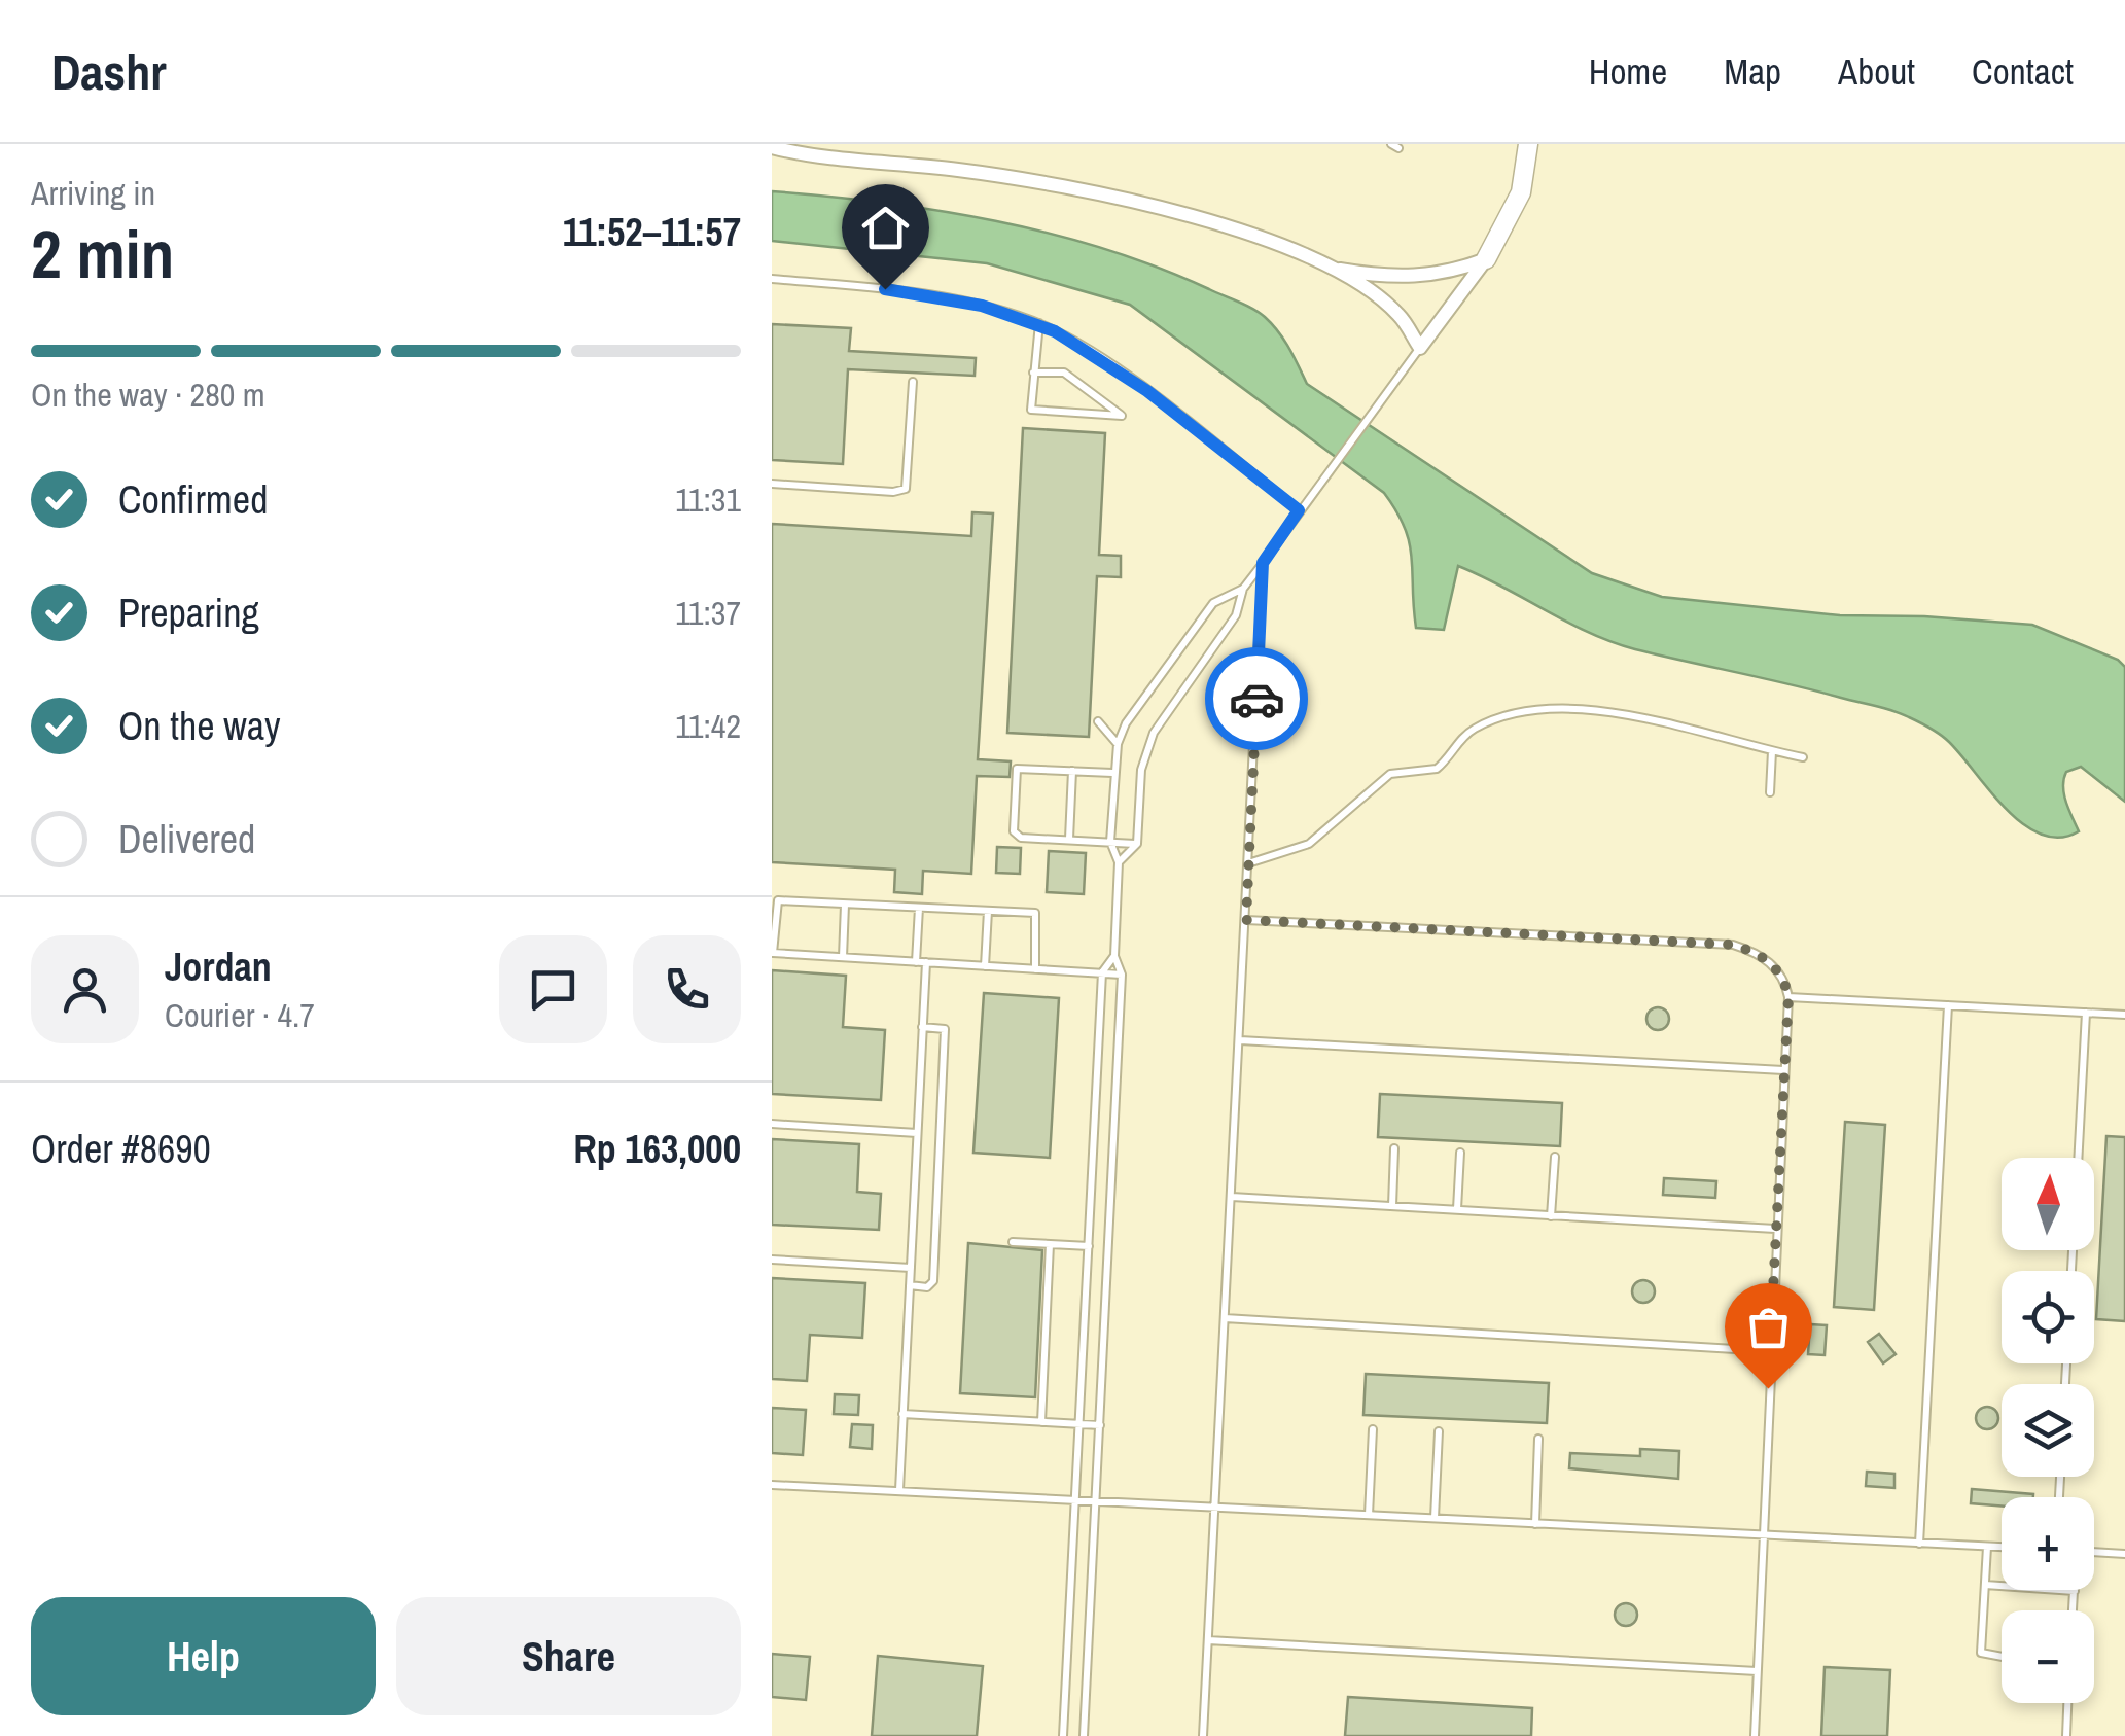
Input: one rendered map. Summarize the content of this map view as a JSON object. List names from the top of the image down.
{
  "north": "top",
  "page": {
    "header": "Dashr",
    "nav": [
      "Home",
      "Map",
      "About",
      "Contact"
    ],
    "heading": ["2 min", "Arriving in", "11:52–11:57"],
    "panel": [
      "Jordan",
      "Courier · 4.7",
      "Order #8690",
      "Rp 163,000"
    ],
    "bar": "On the way · 280 m",
    "list": [
      ["Confirmed", "11:31"],
      ["Preparing", "11:37"],
      ["On the way", "11:42"],
      "Delivered"
    ],
    "map_buttons": ["+", "−"],
    "buttons": ["Help", "Share"]
  }
}
